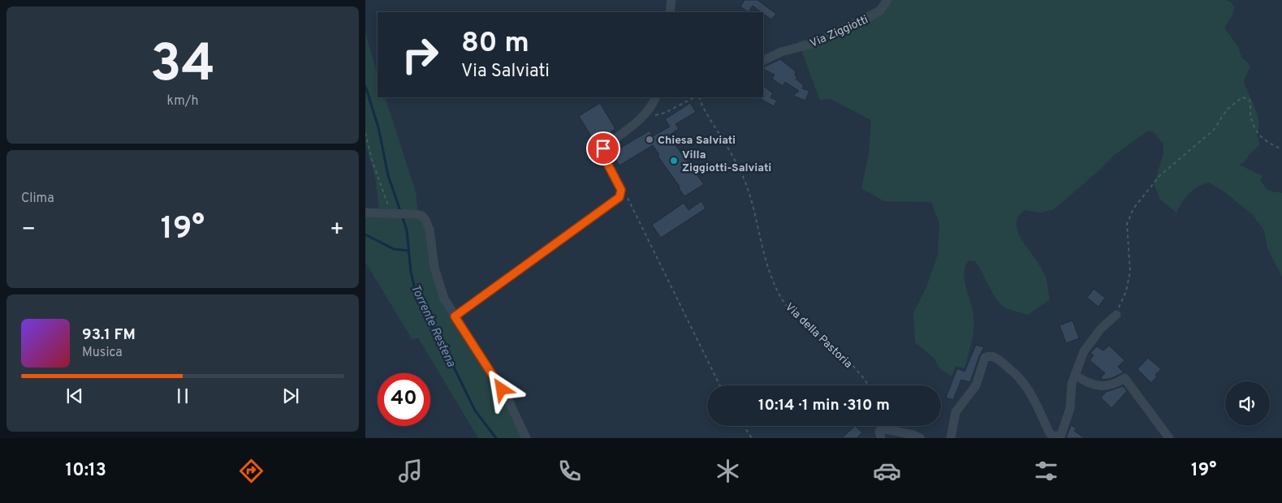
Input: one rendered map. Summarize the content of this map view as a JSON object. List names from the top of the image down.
{
  "streets": {
    "street": ["Via Ziggiotti"],
    "path": ["Via della Pastoria"]
  },
  "water": ["Torrente Restena"],
  "places": ["Chiesa Salviati", "Villa Ziggiotti-Salviati"],
  "page": {
    "tile": [
      ["34", "km/h"],
      "Clima"
    ],
    "turn": ["80 m", "Via Salviati"],
    "heat": ["−", "19°", "+"],
    "song": ["93.1 FM", "Musica"],
    "limit": "40",
    "trip": "10:14 · 1 min · 310 m",
    "tabs": ["10:13", "19°"]
  }
}
